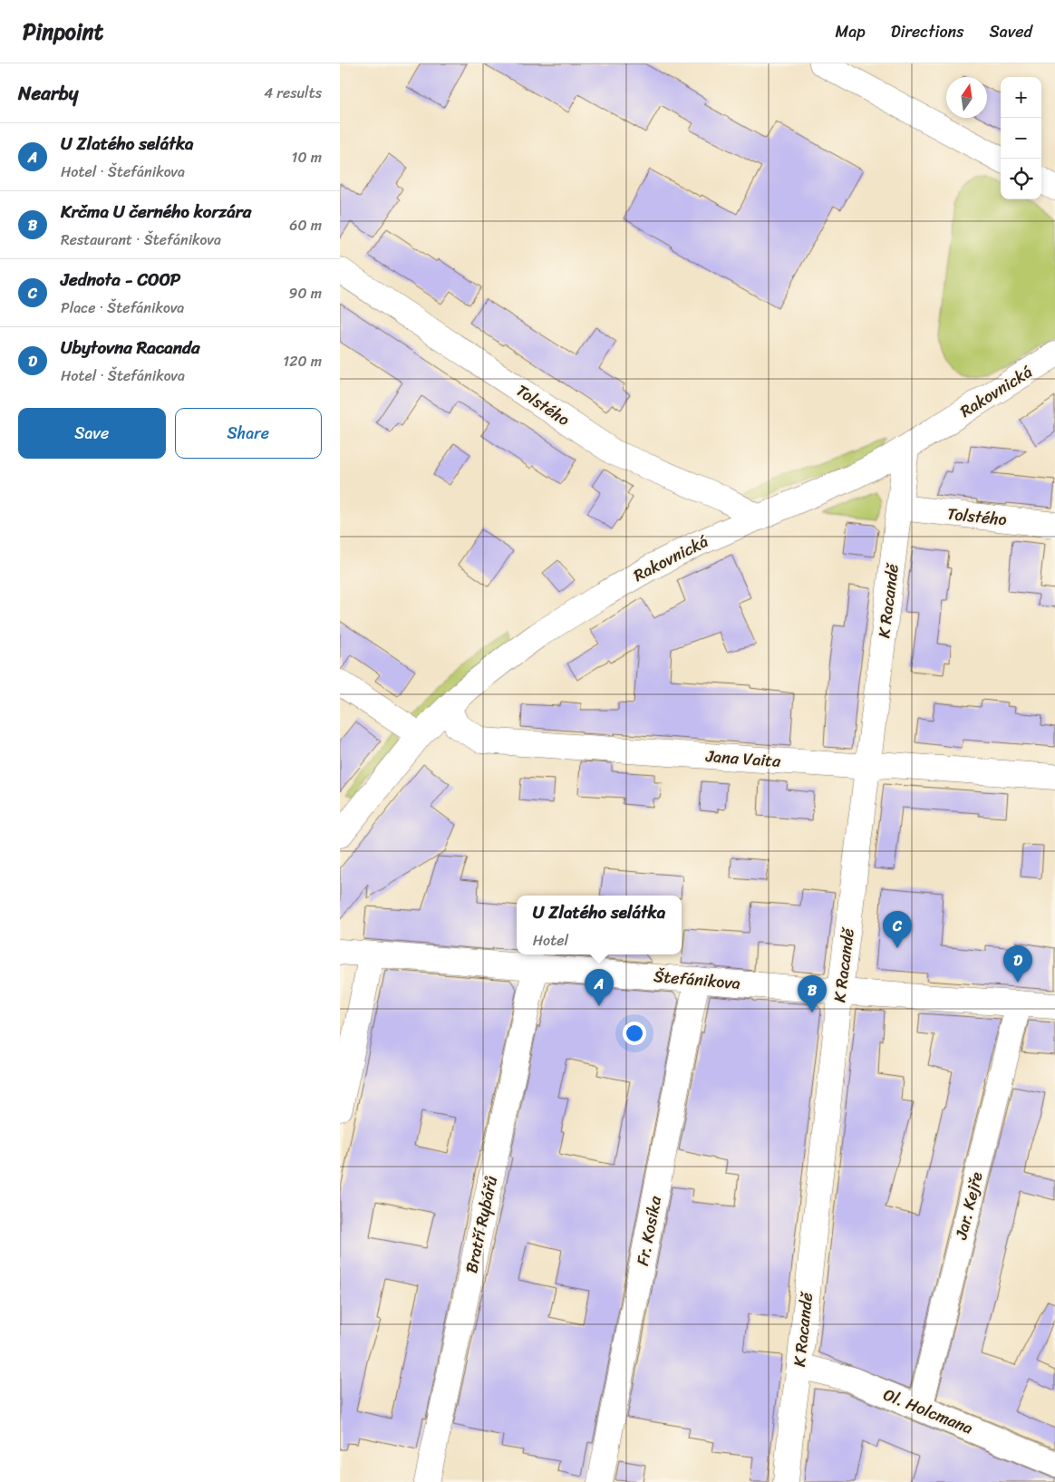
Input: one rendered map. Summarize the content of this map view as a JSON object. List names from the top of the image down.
{
  "streets": {
    "street": [
      "Rakovnická",
      "Tolstého",
      "K Racandě",
      "Jana Vaita",
      "Štefánikova",
      "Jar. Kejře",
      "Bratří Rybářů",
      "Fr. Kosíka",
      "Ol. Holcmana"
    ]
  },
  "crossings": [
    ["Rakovnická", "Tolstého"],
    ["Rakovnická", "K Racandě"],
    ["Rakovnická", "Jana Vaita"],
    ["Tolstého", "K Racandě"],
    ["K Racandě", "Jana Vaita"],
    ["K Racandě", "Štefánikova"],
    ["K Racandě", "Ol. Holcmana"],
    ["Štefánikova", "Jar. Kejře"],
    ["Štefánikova", "Bratří Rybářů"],
    ["Štefánikova", "Fr. Kosíka"],
    ["Jar. Kejře", "Ol. Holcmana"]
  ],
  "north": "top",
  "page": {
    "header": "Pinpoint",
    "nav": ["Map", "Directions", "Saved"],
    "heading": ["Nearby", "4 results"],
    "map_buttons": ["+", "−"],
    "list": [
      {
        "mark": "A",
        "name": "U Zlatého selátka",
        "note": "Hotel · Štefánikova",
        "value": "10 m"
      },
      {
        "mark": "B",
        "name": "Krčma U černého korzára",
        "note": "Restaurant · Štefánikova",
        "value": "60 m"
      },
      {
        "mark": "C",
        "name": "Jednota - COOP",
        "note": "Place · Štefánikova",
        "value": "90 m"
      },
      {
        "mark": "D",
        "name": "Ubytovna Racanda",
        "note": "Hotel · Štefánikova",
        "value": "120 m"
      }
    ],
    "buttons": ["Save", "Share"],
    "popup": ["U Zlatého selátka", "Hotel"],
    "pins": [
      "C",
      "D",
      "A",
      "B"
    ]
  }
}
